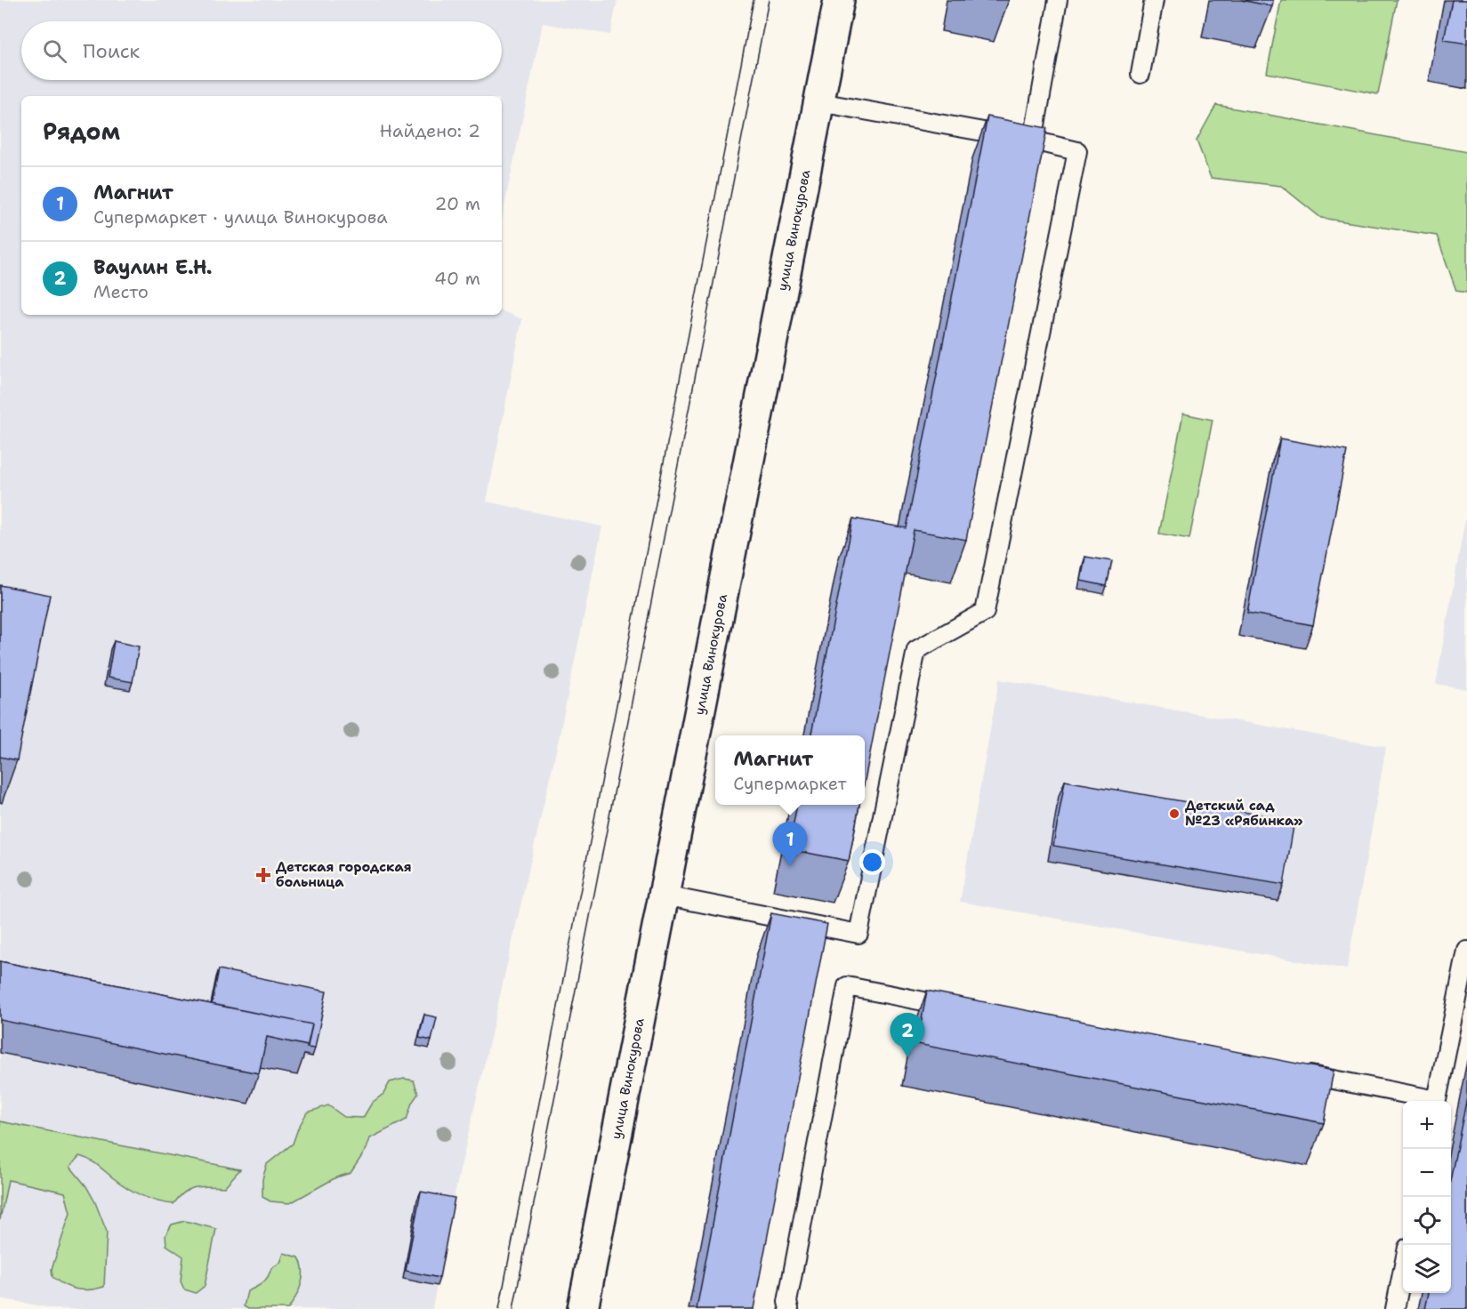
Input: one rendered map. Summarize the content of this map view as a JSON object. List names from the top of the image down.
{
  "streets": {
    "main road": ["улица Винокурова"]
  },
  "places": {
    "other": ["Детский сад №23 «Рябинка»"],
    "health": ["Детская городская больница"]
  },
  "page": {
    "search": "Поиск",
    "heading": ["Рядом", "Найдено: 2"],
    "list": [
      {
        "mark": "1",
        "name": "Магнит",
        "note": "Супермаркет · улица Винокурова",
        "value": "20 m"
      },
      {
        "mark": "2",
        "name": "Ваулин Е.Н.",
        "note": "Место",
        "value": "40 m"
      }
    ],
    "popup": ["Магнит", "Супермаркет"],
    "pins": ["1", "2"],
    "map_buttons": ["+", "−"]
  }
}
